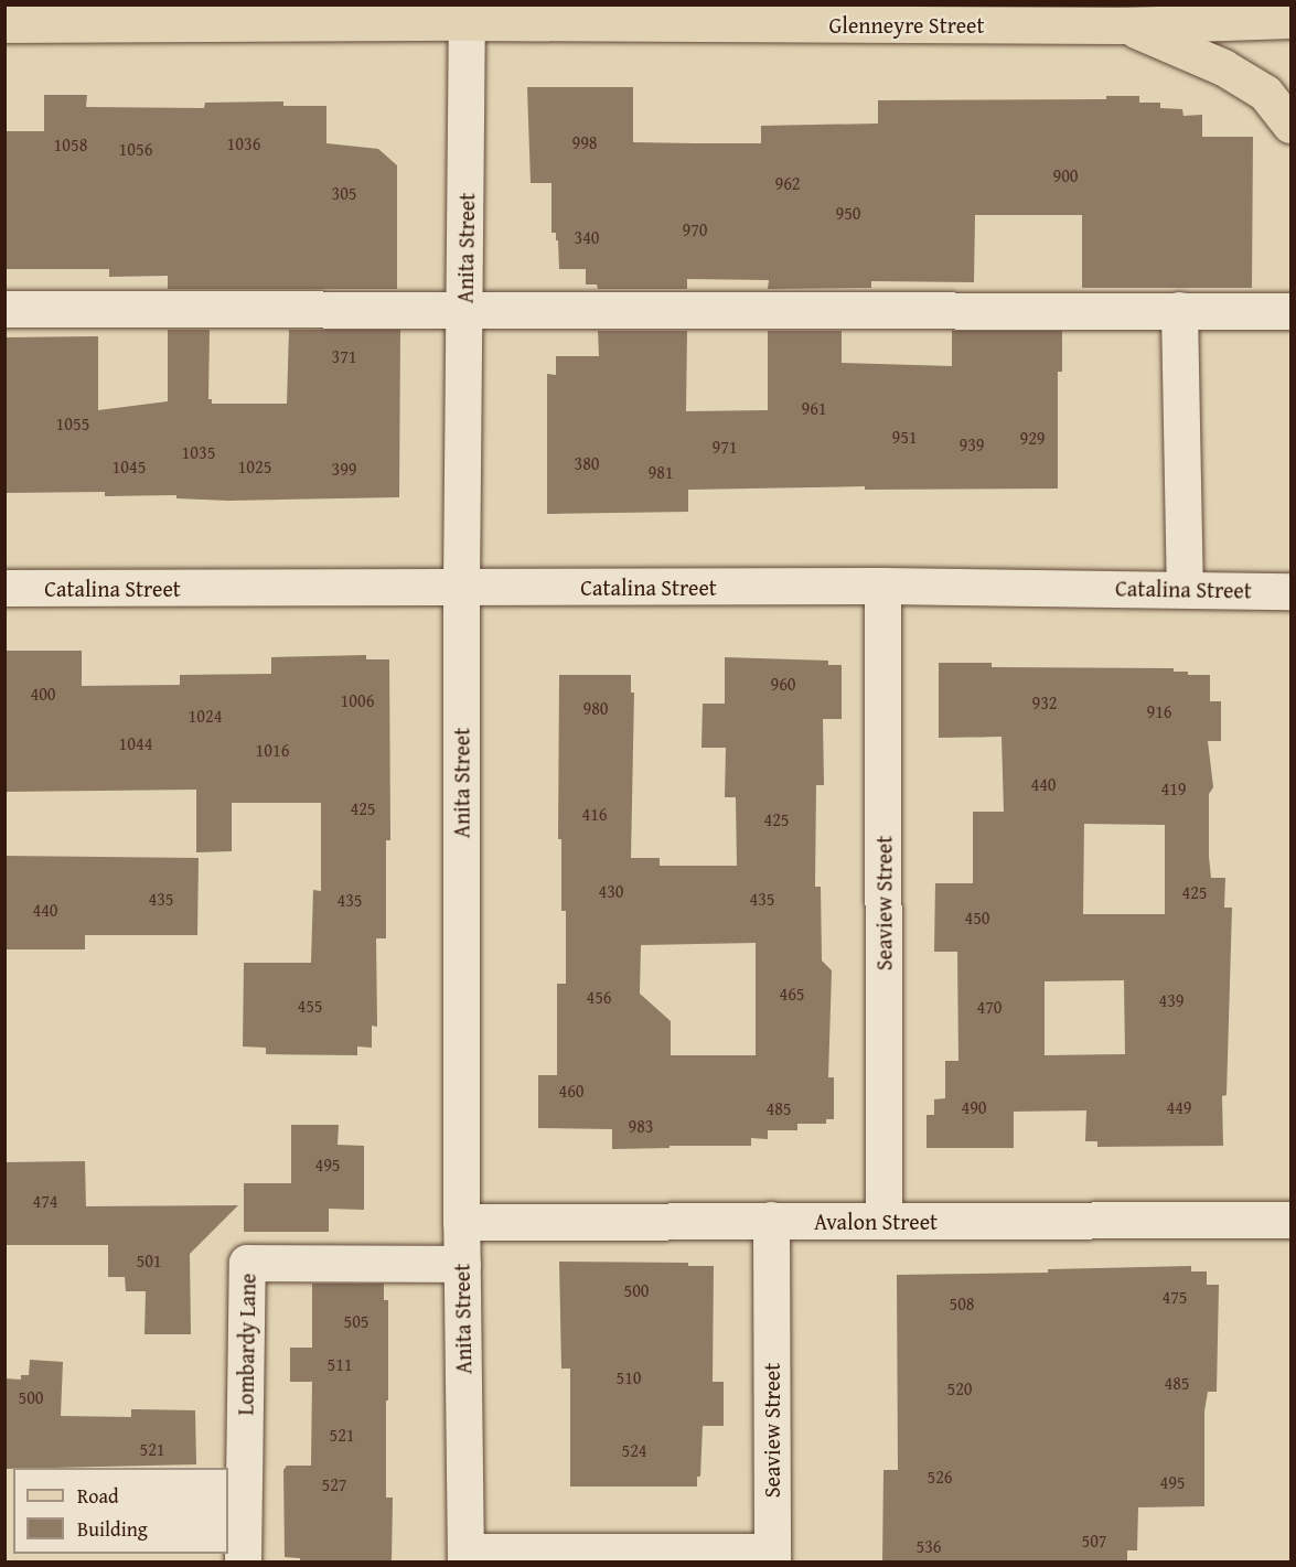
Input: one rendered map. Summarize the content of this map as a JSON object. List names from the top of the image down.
{
  "streets": {
    "main road": ["Glenneyre Street"],
    "street": [
      "Anita Street",
      "Catalina Street",
      "Seaview Street",
      "Avalon Street",
      "Lombardy Lane"
    ]
  },
  "crossings": [
    ["Glenneyre Street", "Anita Street"],
    ["Anita Street", "Catalina Street"],
    ["Anita Street", "Avalon Street"],
    ["Anita Street", "Lombardy Lane"],
    ["Catalina Street", "Seaview Street"],
    ["Seaview Street", "Avalon Street"]
  ],
  "house_numbers": [
    "998",
    "1036",
    "1058",
    "1056",
    "900",
    "962",
    "305",
    "950",
    "970",
    "340",
    "371",
    "961",
    "1055",
    "951",
    "929",
    "939",
    "971",
    "1035",
    "380",
    "1045",
    "1025",
    "399",
    "981",
    "960",
    "400",
    "1006",
    "932",
    "980",
    "916",
    "1024",
    "1044",
    "1016",
    "440",
    "419",
    "425",
    "416",
    "425",
    "430",
    "425",
    "435",
    "435",
    "435",
    "440",
    "450",
    "465",
    "456",
    "439",
    "455",
    "470",
    "460",
    "490",
    "449",
    "485",
    "983",
    "495",
    "474",
    "501",
    "500",
    "475",
    "508",
    "505",
    "511",
    "510",
    "485",
    "520",
    "500",
    "521",
    "521",
    "524",
    "526",
    "495",
    "527",
    "507",
    "536"
  ],
  "legend": ["Road", "Building"]
}
